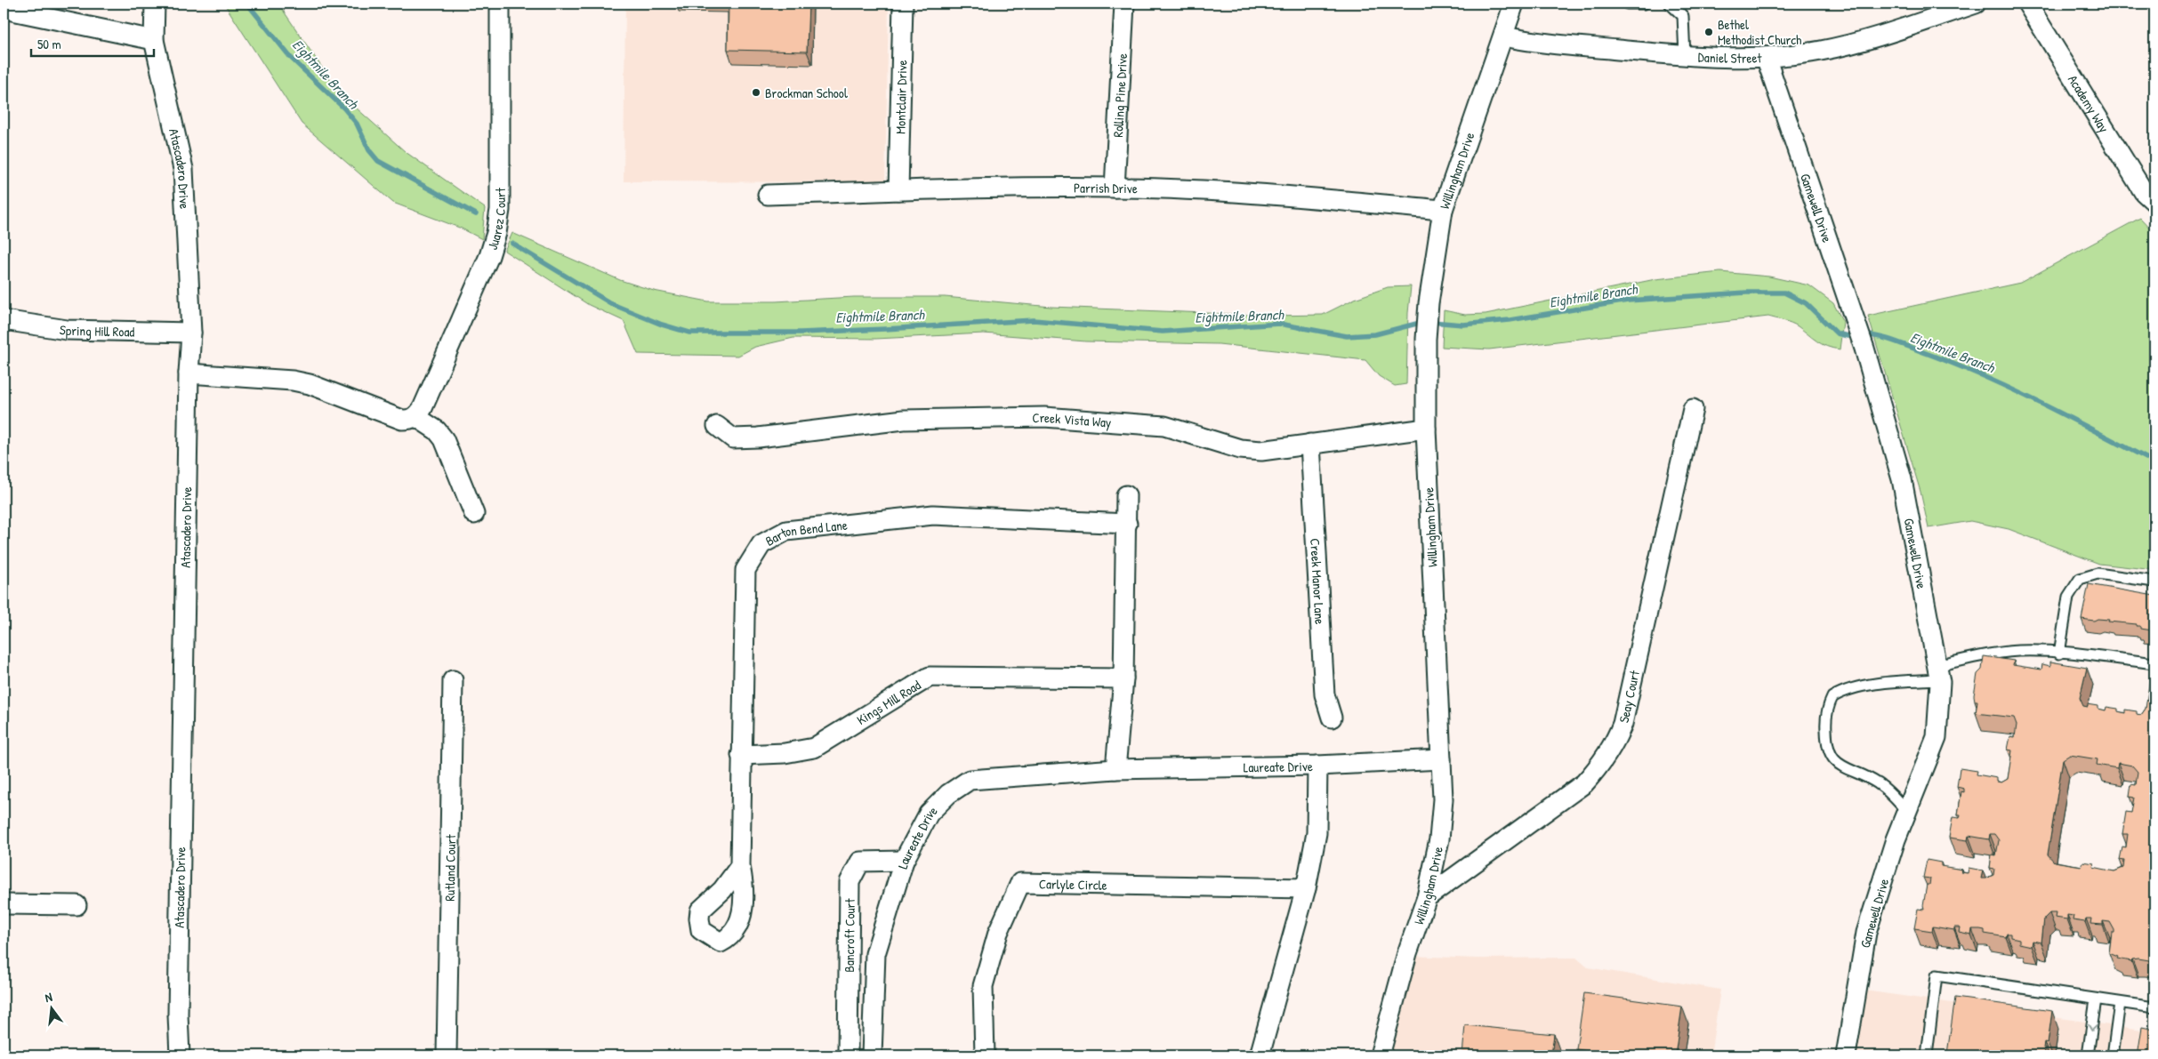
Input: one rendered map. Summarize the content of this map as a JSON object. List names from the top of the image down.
{
  "streets": {
    "street": [
      "Daniel Street",
      "Rolling Pine Drive",
      "Montclair Drive",
      "Academy Way",
      "Atascadero Drive",
      "Willingham Drive",
      "Parrish Drive",
      "Gamewell Drive",
      "Juarez Court",
      "Spring Hill Road",
      "Creek Vista Way",
      "Barton Bend Lane",
      "Creek Manor Lane",
      "Seay Court",
      "Kings Mill Road",
      "Laureate Drive",
      "Rutland Court",
      "Carlyle Circle",
      "Bancroft Court"
    ]
  },
  "crossings": [
    ["Daniel Street", "Willingham Drive"],
    ["Daniel Street", "Gamewell Drive"],
    ["Rolling Pine Drive", "Parrish Drive"],
    ["Montclair Drive", "Parrish Drive"],
    ["Atascadero Drive", "Spring Hill Road"],
    ["Willingham Drive", "Parrish Drive"],
    ["Willingham Drive", "Creek Vista Way"],
    ["Willingham Drive", "Seay Court"],
    ["Willingham Drive", "Laureate Drive"],
    ["Creek Vista Way", "Creek Manor Lane"],
    ["Barton Bend Lane", "Kings Mill Road"],
    ["Laureate Drive", "Bancroft Court"]
  ],
  "water": ["Eightmile Branch"],
  "places": ["Bethel Methodist Church", "Brockman School"],
  "scale_bar": "50 m",
  "north": "top"
}
